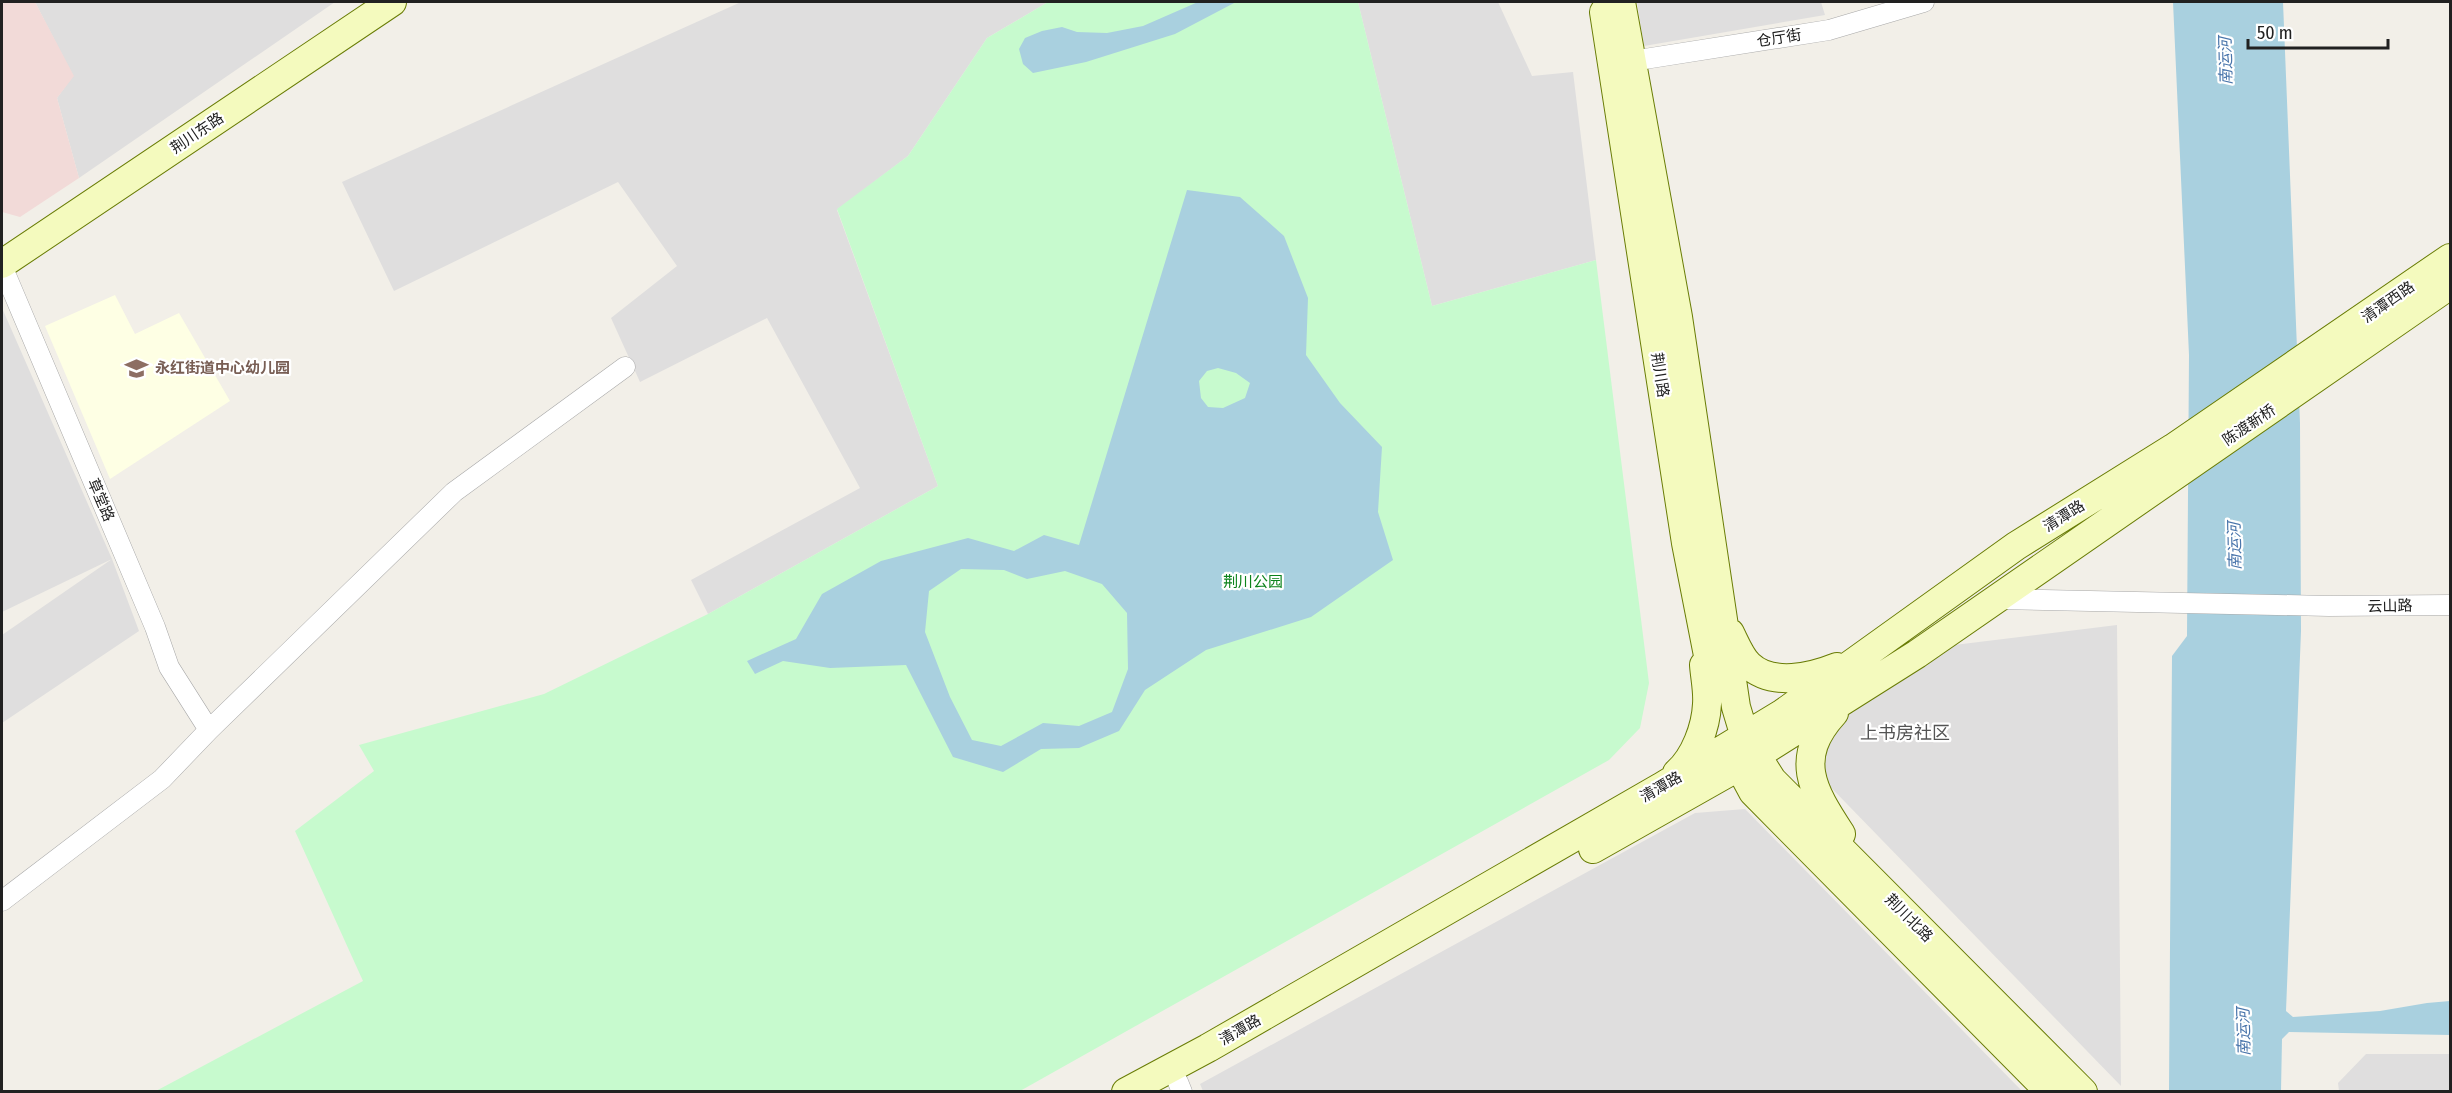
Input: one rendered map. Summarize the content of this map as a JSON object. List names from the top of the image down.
{
  "streets": {
    "main road": [
      "荆川东路",
      "清潭西路",
      "荆川路",
      "陈渡新桥",
      "清潭路",
      "荆川北路"
    ],
    "street": ["仓厅街", "草堂路", "云山路"]
  },
  "crossings": [
    ["仓厅街", "荆川路"],
    ["荆川东路", "草堂路"],
    ["清潭西路", "陈渡新桥"],
    ["荆川路", "清潭路"],
    ["荆川路", "荆川北路"],
    ["陈渡新桥", "清潭路"],
    ["清潭路", "云山路"],
    ["清潭路", "荆川北路"]
  ],
  "districts": ["上书房社区"],
  "water": ["南运河"],
  "parks": ["荆川公园"],
  "places": {
    "school or university": ["永红街道中心幼儿园"]
  },
  "scale_bar": "50 m"
}
